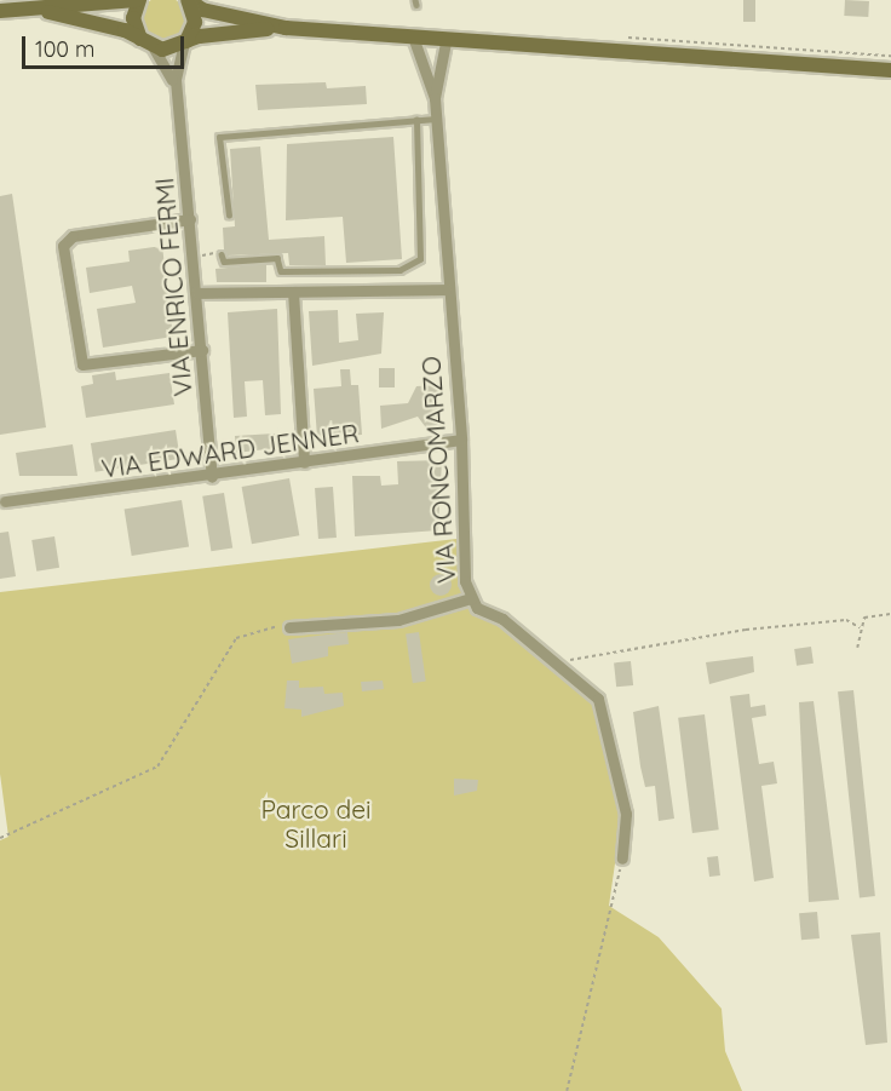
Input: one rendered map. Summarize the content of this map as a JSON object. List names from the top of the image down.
{
  "streets": {
    "street": ["VIA ENRICO FERMI", "VIA EDWARD JENNER", "VIA RONCOMARZO"]
  },
  "crossings": [
    ["VIA ENRICO FERMI", "VIA EDWARD JENNER"],
    ["VIA EDWARD JENNER", "VIA RONCOMARZO"]
  ],
  "parks": ["Parco dei Sillari"],
  "scale_bar": "100 m"
}
